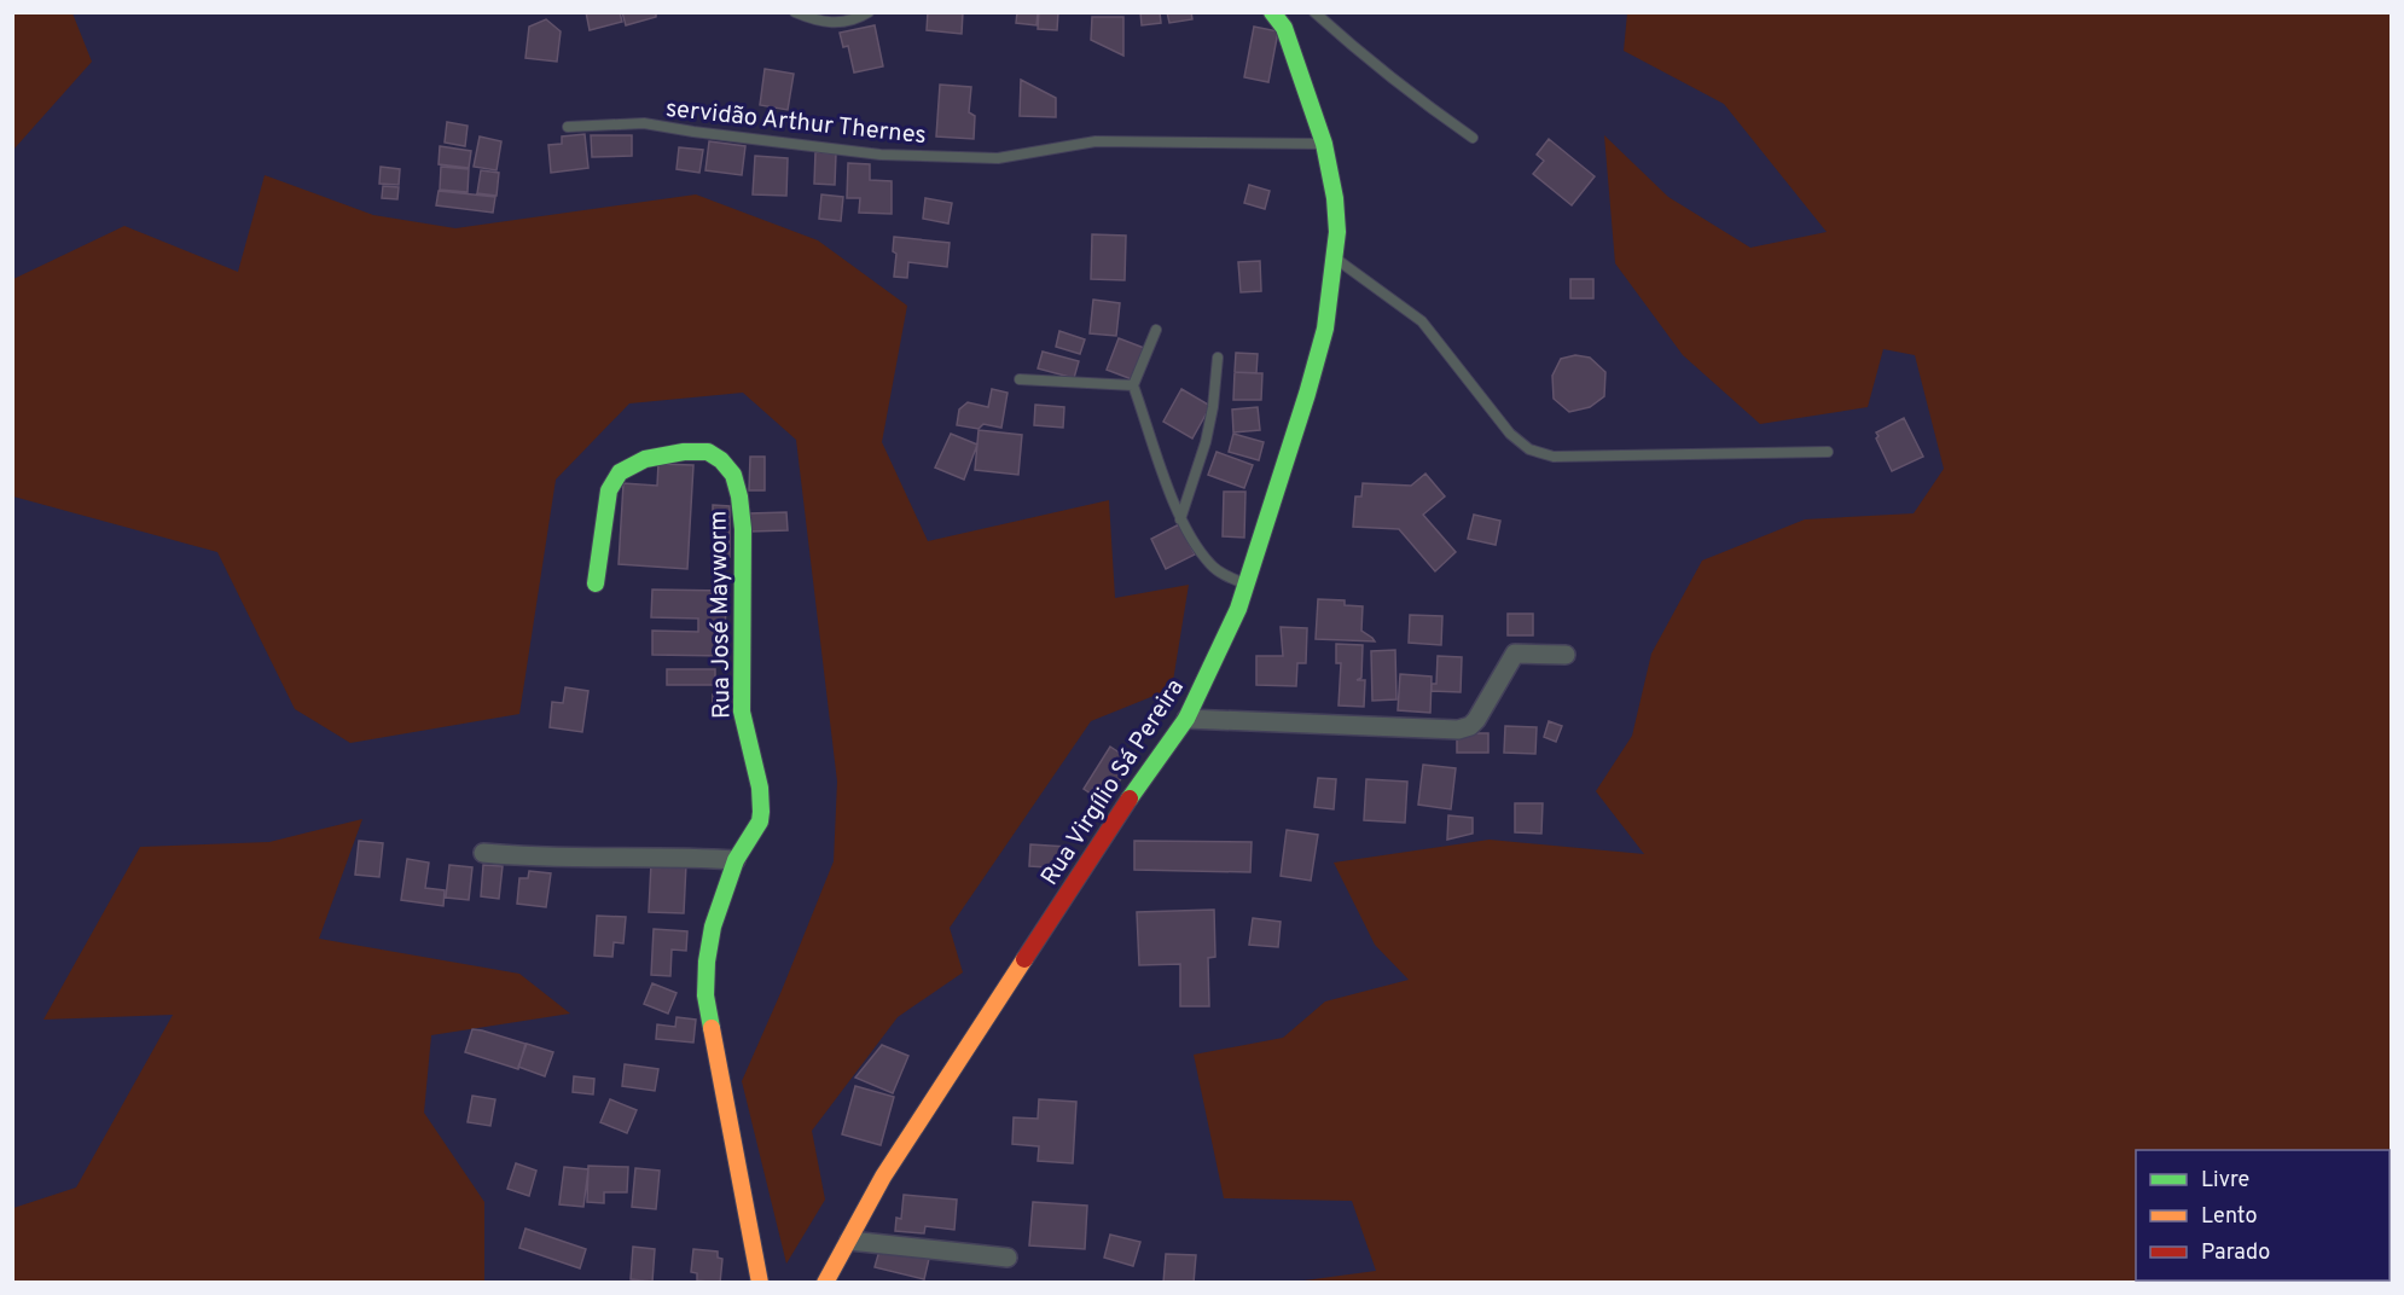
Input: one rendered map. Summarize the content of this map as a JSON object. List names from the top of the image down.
{
  "streets": {
    "street": ["Rua José Mayworm", "Rua Virgílio Sá Pereira"],
    "lane": ["servidão Arthur Thernes"]
  },
  "crossings": [
    ["servidão Arthur Thernes", "Rua Virgílio Sá Pereira"]
  ],
  "legend": ["Livre", "Lento", "Parado"]
}
